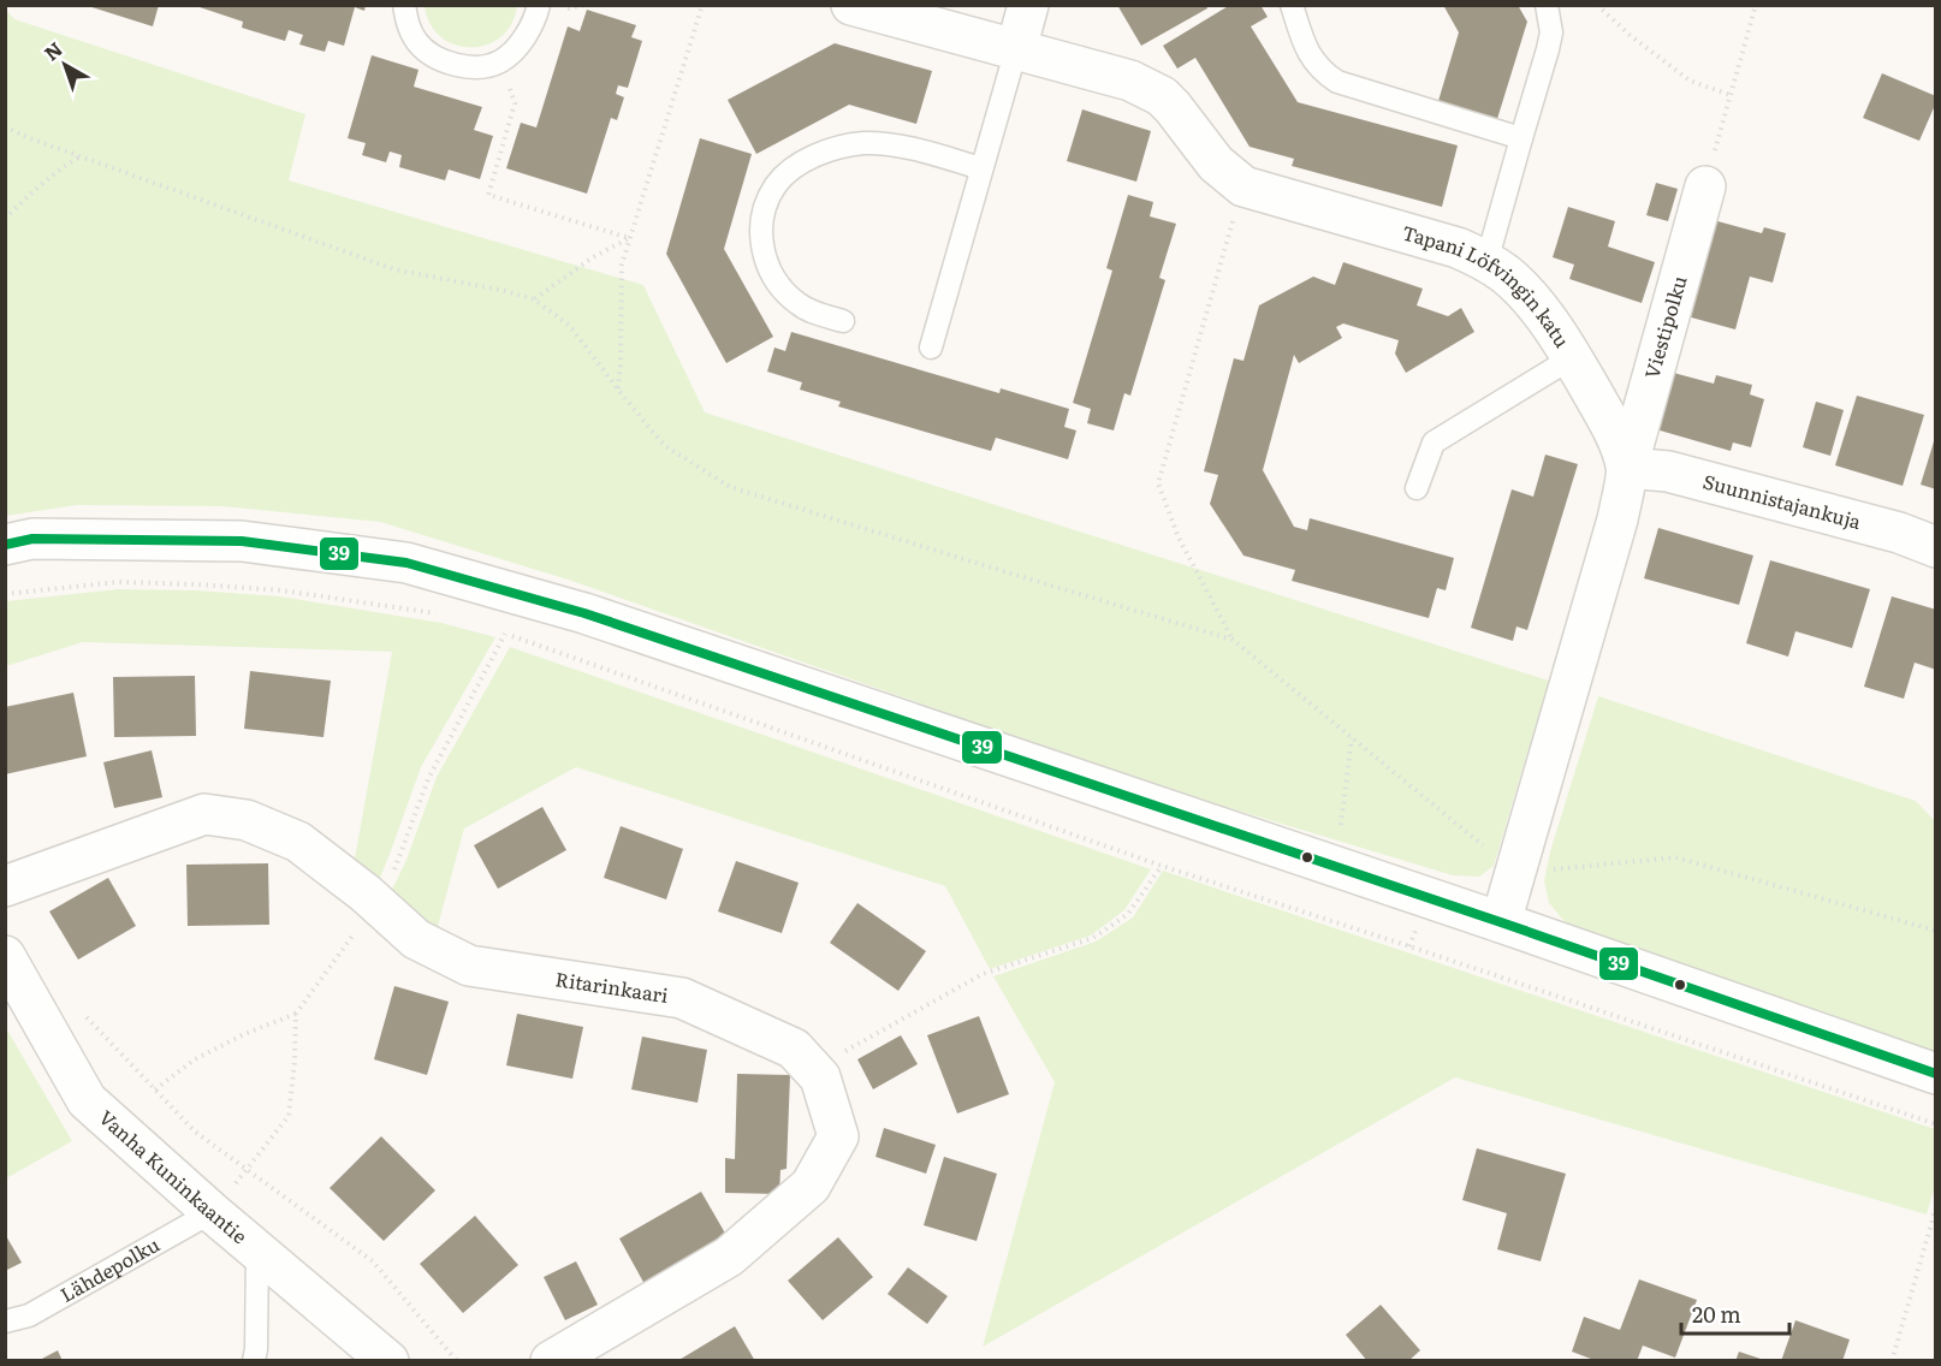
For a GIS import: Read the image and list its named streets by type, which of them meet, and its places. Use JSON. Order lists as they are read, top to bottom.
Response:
{
  "streets": {
    "street": [
      "Tapani Löfvingin katu",
      "Viestipolku",
      "Suunnistajankuja",
      "Ritarinkaari",
      "Vanha Kuninkaantie"
    ],
    "lane": ["Lähdepolku"]
  },
  "crossings": [
    ["Tapani Löfvingin katu", "Viestipolku"],
    ["Tapani Löfvingin katu", "Suunnistajankuja"],
    ["Viestipolku", "Suunnistajankuja"],
    ["Vanha Kuninkaantie", "Lähdepolku"]
  ],
  "lines": ["transit line 39"],
  "scale_bar": "20 m",
  "north": "top left"
}
